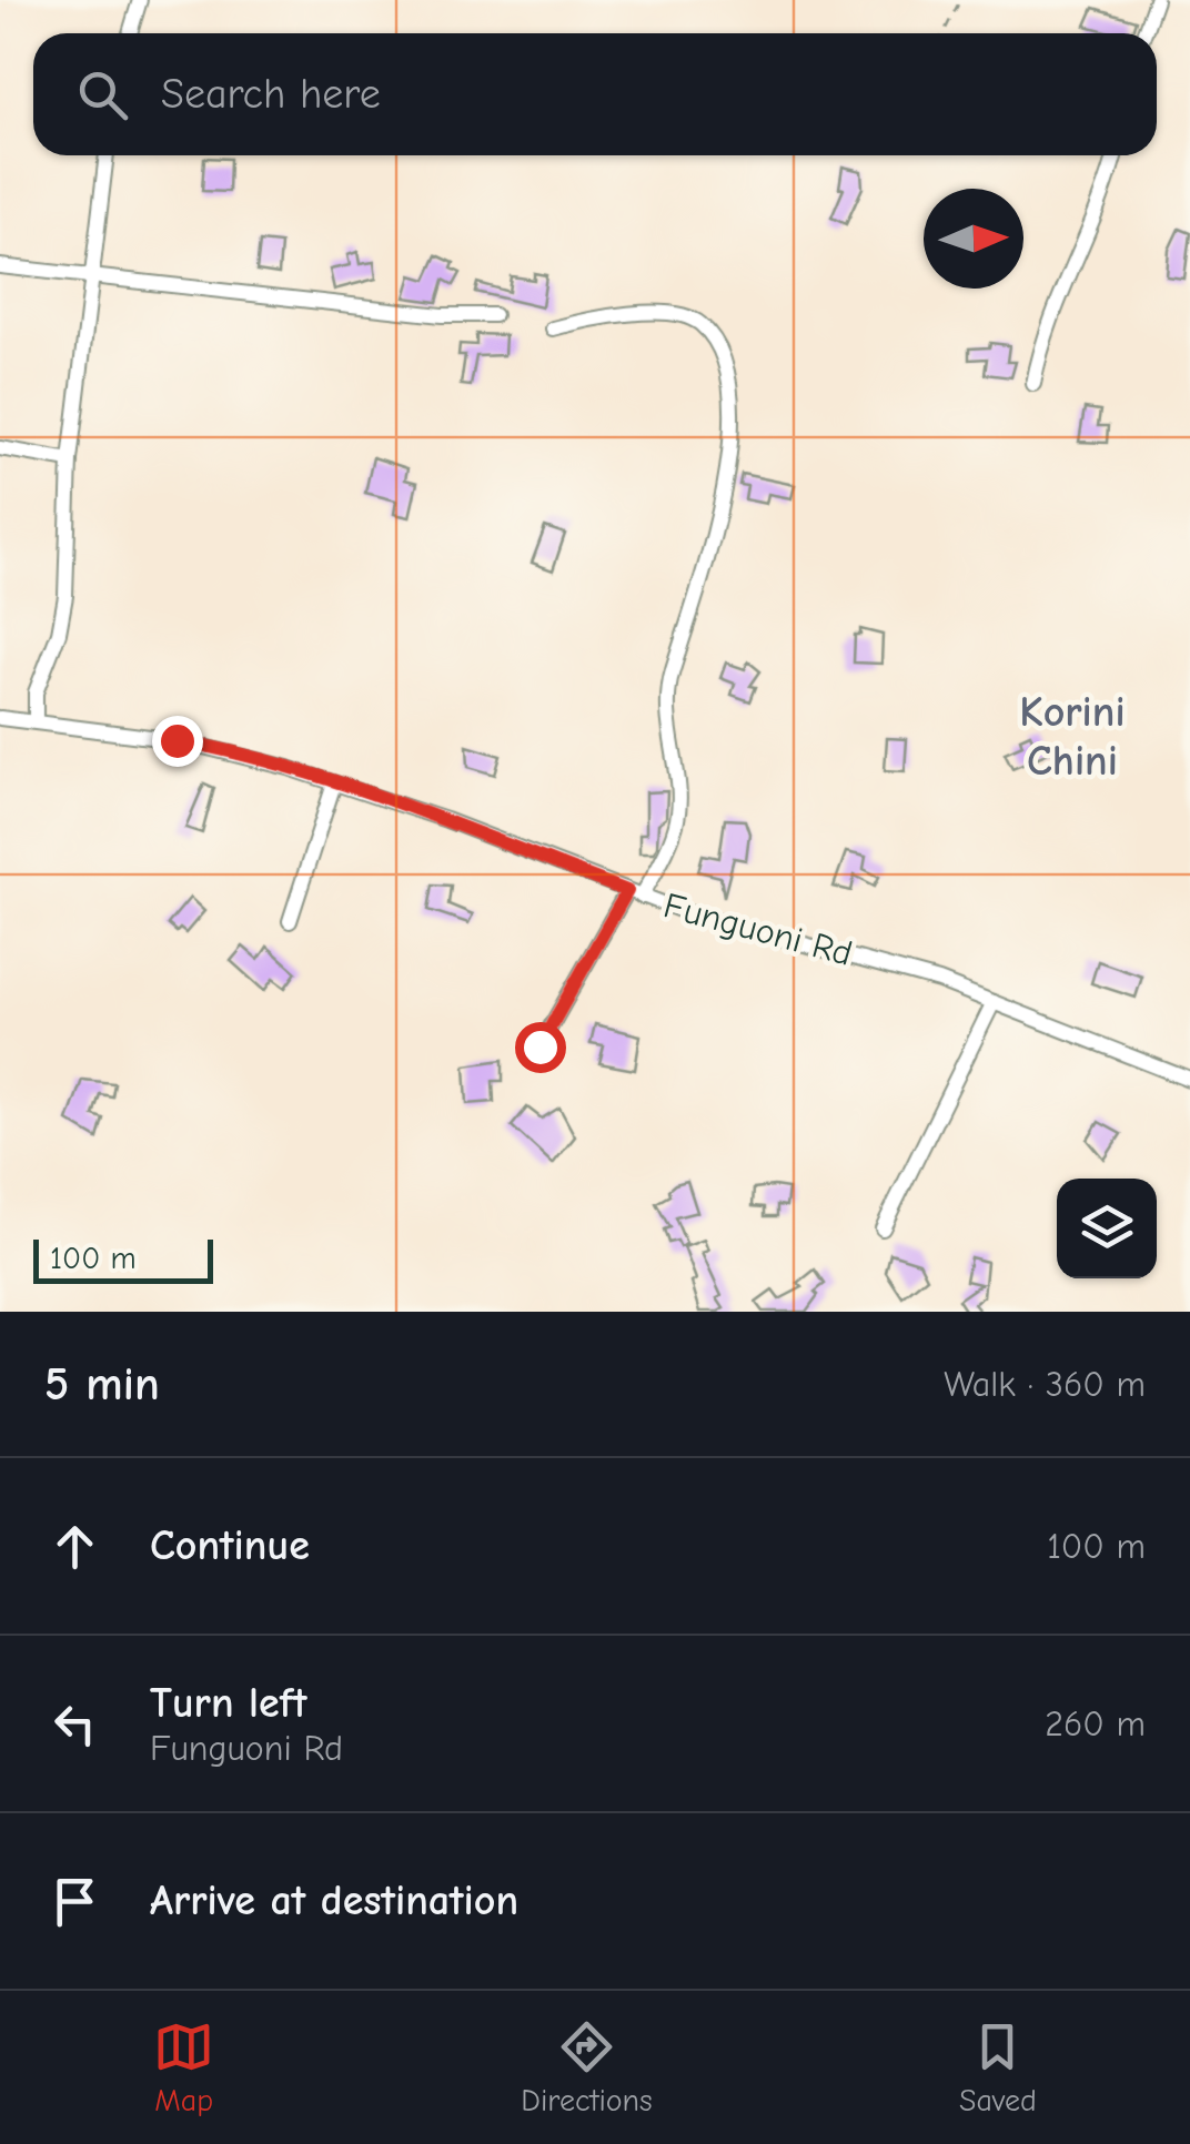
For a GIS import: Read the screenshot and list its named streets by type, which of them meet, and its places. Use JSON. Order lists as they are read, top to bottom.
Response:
{
  "streets": {
    "street": ["Funguoni Rd"]
  },
  "districts": ["Korini Chini"],
  "scale_bar": "100 m",
  "north": "right",
  "page": {
    "search": "Search here",
    "scale": "100 m",
    "heading": ["5 min", "Walk · 360 m"],
    "list": [
      ["Continue", "100 m"],
      ["Turn left", "Funguoni Rd", "260 m"],
      "Arrive at destination"
    ],
    "nav": ["Map", "Directions", "Saved"]
  }
}
